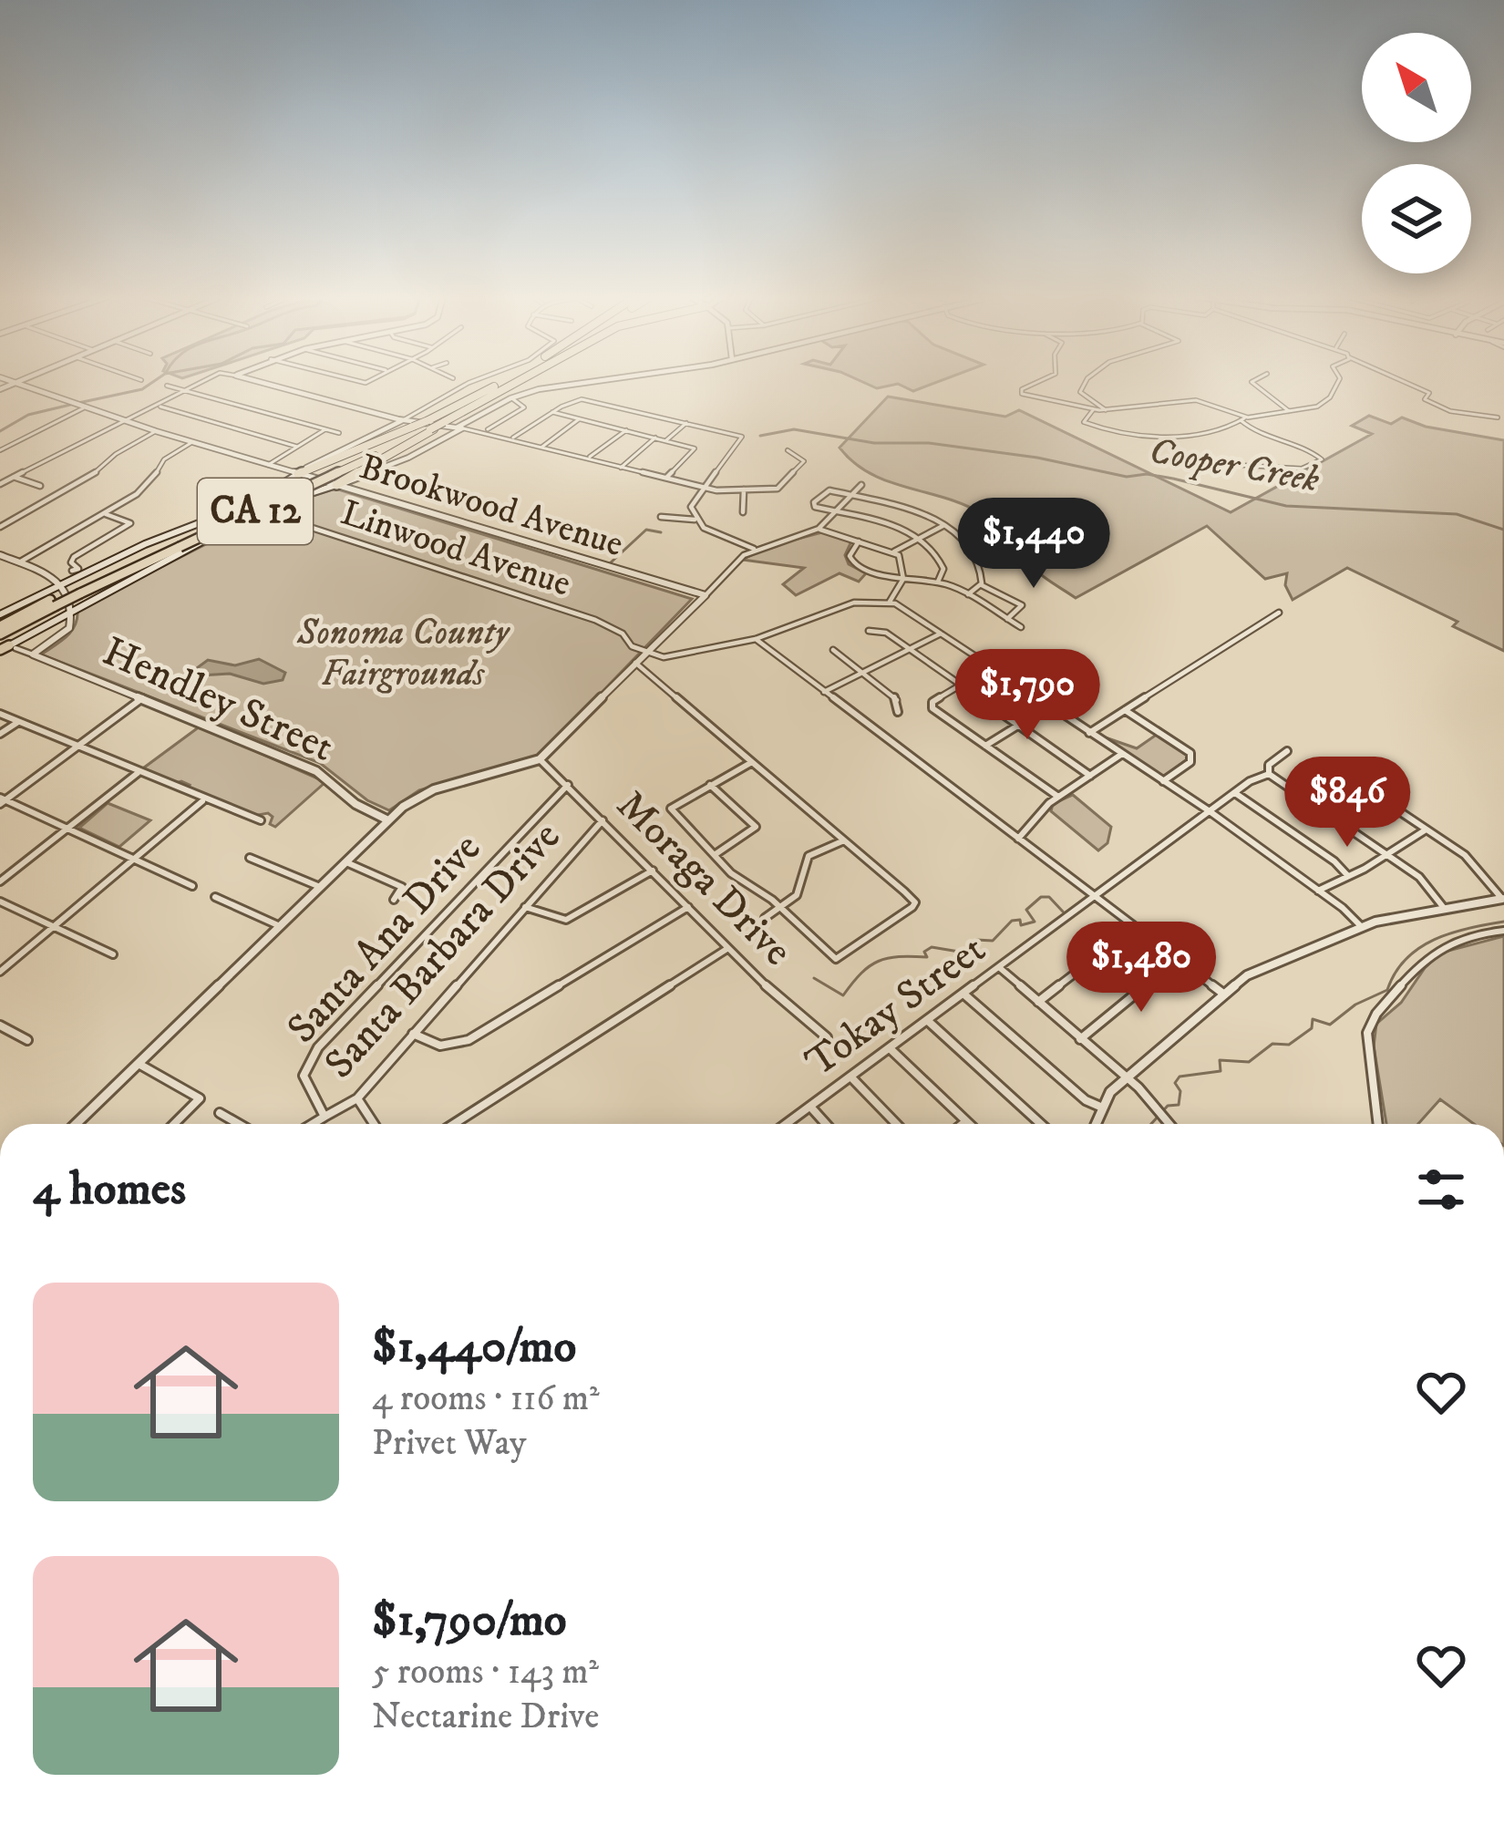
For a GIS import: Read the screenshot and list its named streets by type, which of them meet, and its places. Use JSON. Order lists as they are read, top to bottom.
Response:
{
  "streets": {
    "highway": ["CA 12"],
    "street": [
      "Brookwood Avenue",
      "Linwood Avenue",
      "Hendley Street",
      "Moraga Drive",
      "Santa Ana Drive",
      "Santa Barbara Drive",
      "Tokay Street"
    ]
  },
  "crossings": [
    ["Brookwood Avenue", "CA 12"],
    ["Moraga Drive", "Santa Ana Drive"],
    ["Moraga Drive", "Santa Barbara Drive"],
    ["Santa Ana Drive", "Santa Barbara Drive"]
  ],
  "water": ["Cooper Creek"],
  "parks": ["Sonoma County Fairgrounds"],
  "north": "top left",
  "page": {
    "price": [
      "$1,440",
      "$1,790",
      "$846",
      "$1,480"
    ],
    "heading": "4 homes",
    "list": [
      {
        "name": "$1,440/mo",
        "note": "4 rooms · 116 m² · Privet Way"
      },
      {
        "name": "$1,790/mo",
        "note": "5 rooms · 143 m² · Nectarine Drive"
      }
    ]
  }
}
